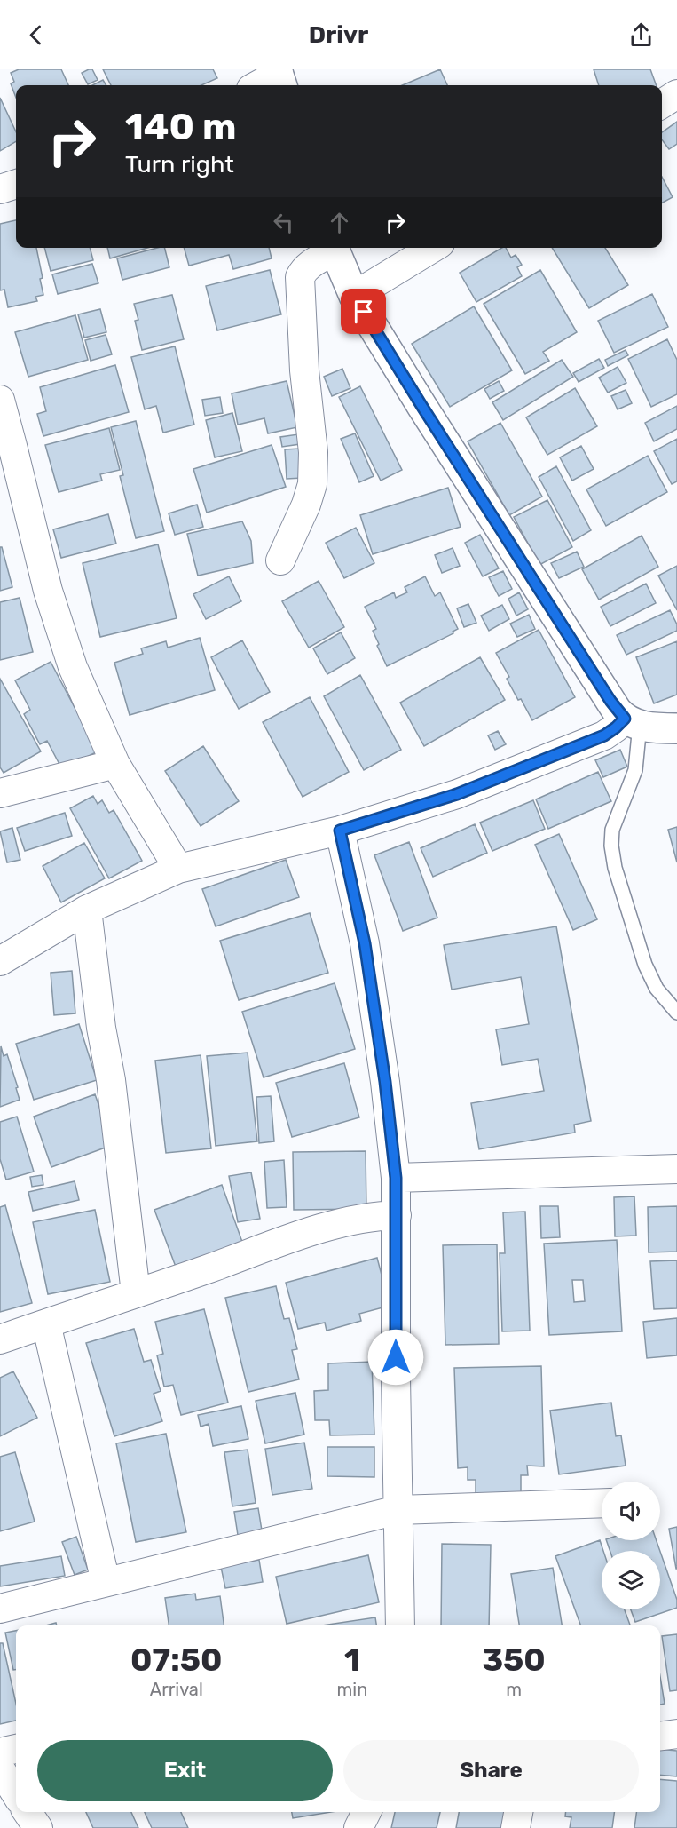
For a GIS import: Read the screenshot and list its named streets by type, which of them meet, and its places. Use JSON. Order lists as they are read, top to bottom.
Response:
{
  "page": {
    "header": "Drivr",
    "turn": ["140 m", "Turn right"],
    "eta": [
      "07:50",
      "Arrival",
      "1",
      "min",
      "350",
      "m"
    ],
    "buttons": ["Exit", "Share"]
  }
}
